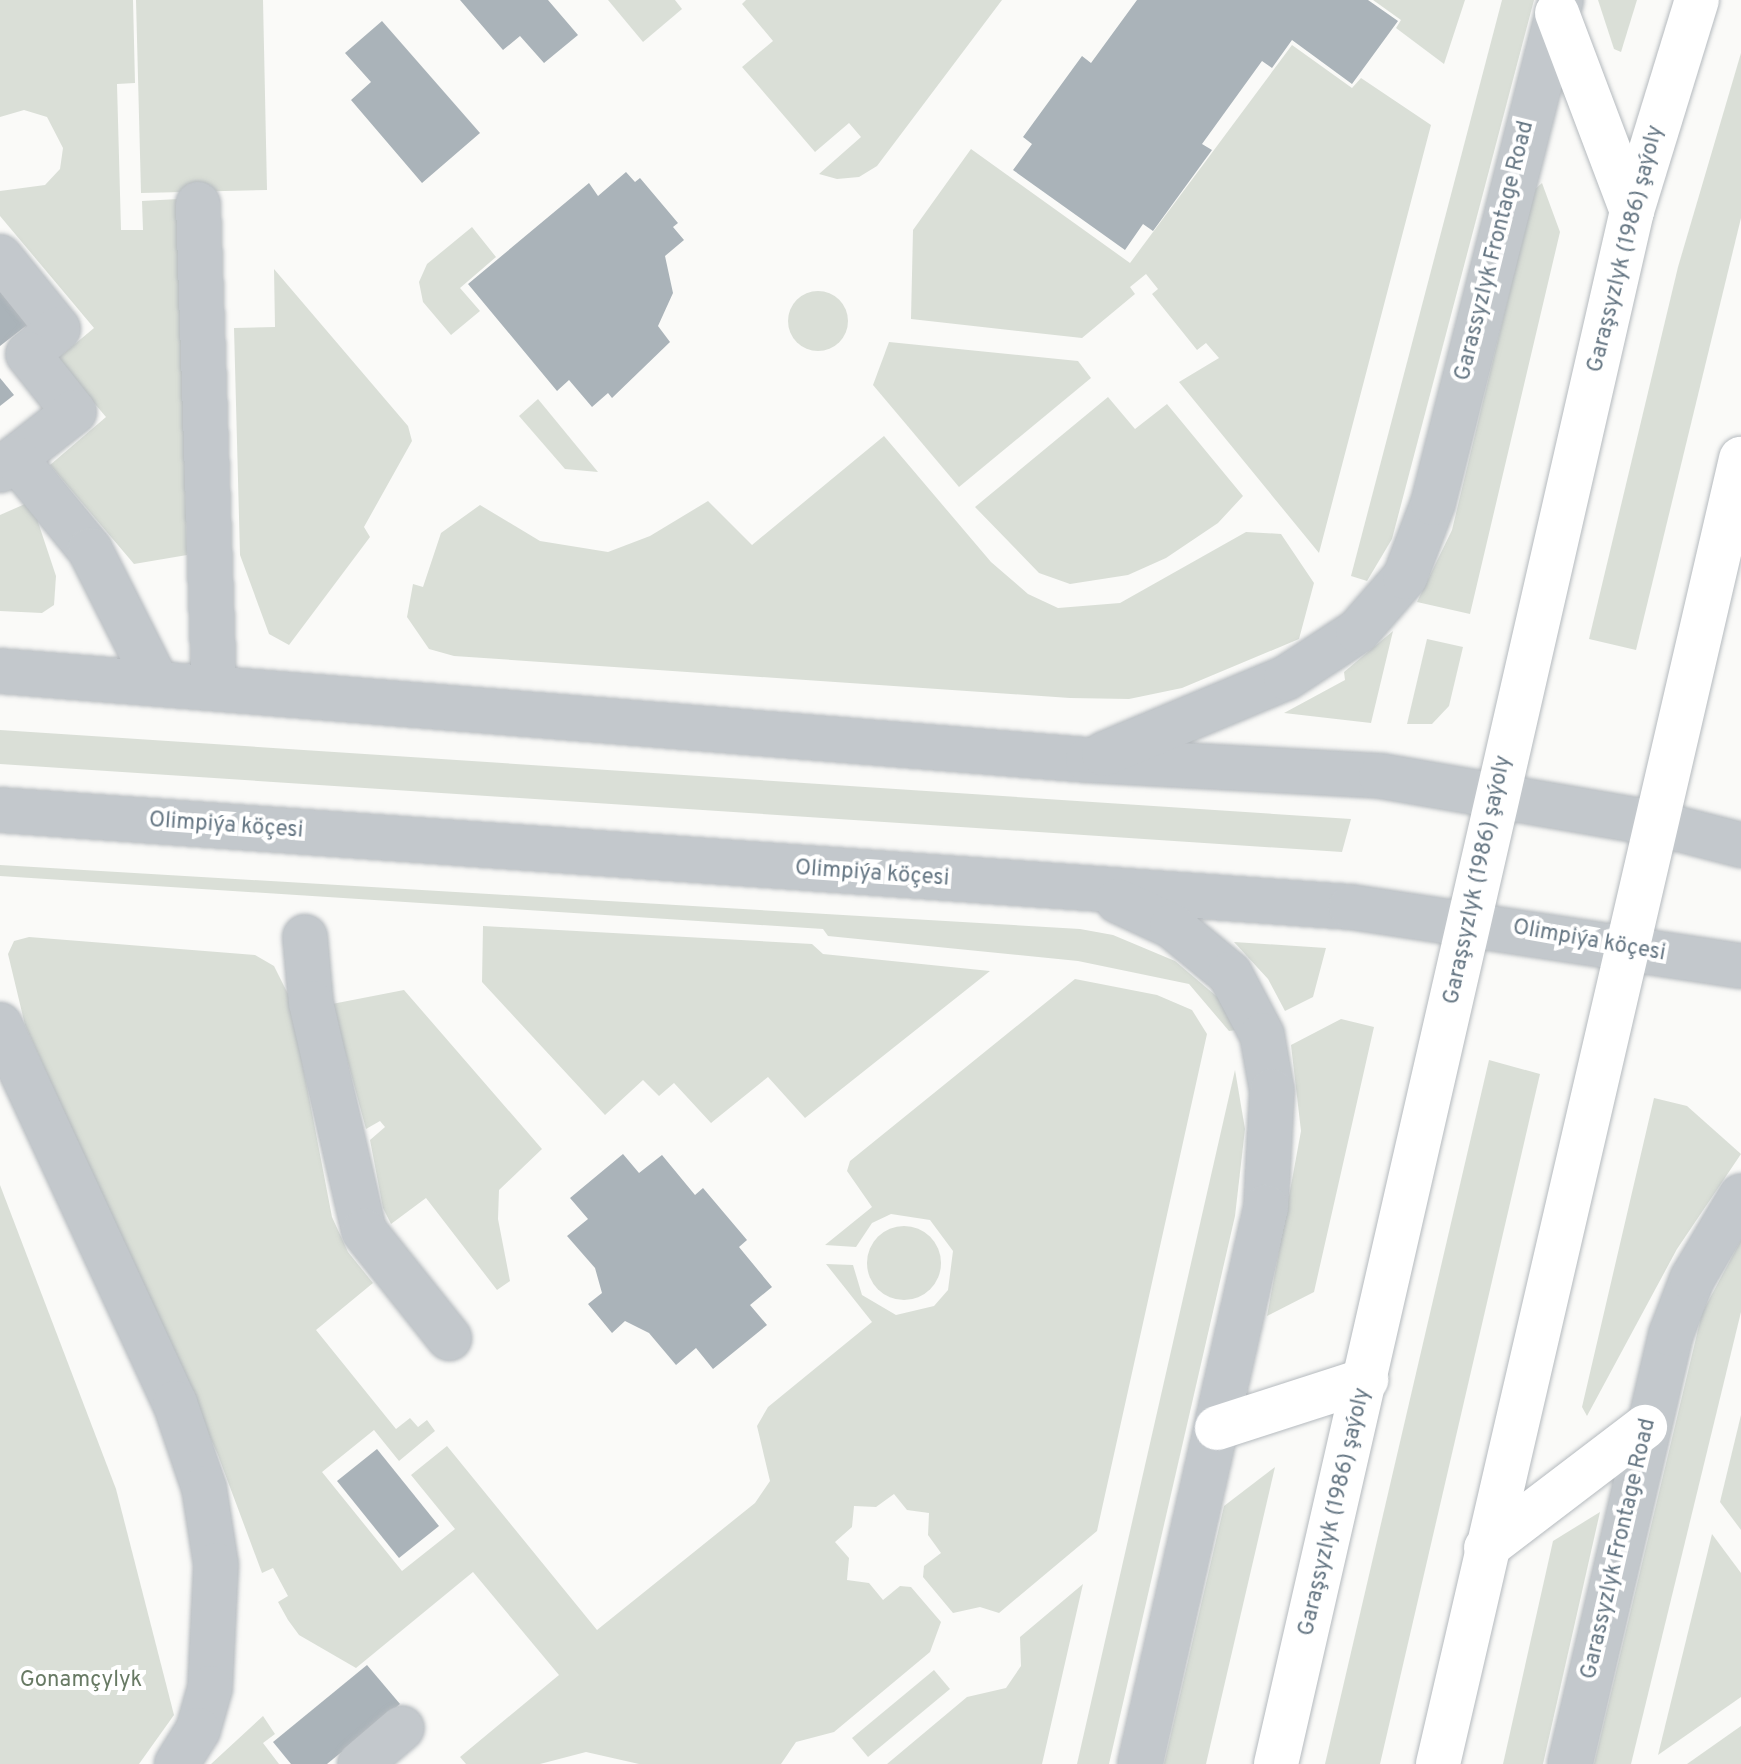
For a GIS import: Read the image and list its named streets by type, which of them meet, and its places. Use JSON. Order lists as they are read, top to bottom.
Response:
{
  "streets": {
    "main road": ["Garaşsyzlyk (1986) şaýoly"],
    "street": ["Garassyzlyk Frontage Road", "Olimpiýa köçesi"]
  },
  "crossings": [
    ["Garaşsyzlyk (1986) şaýoly", "Olimpiýa köçesi"]
  ],
  "parks": ["Gonamçylyk"]
}
